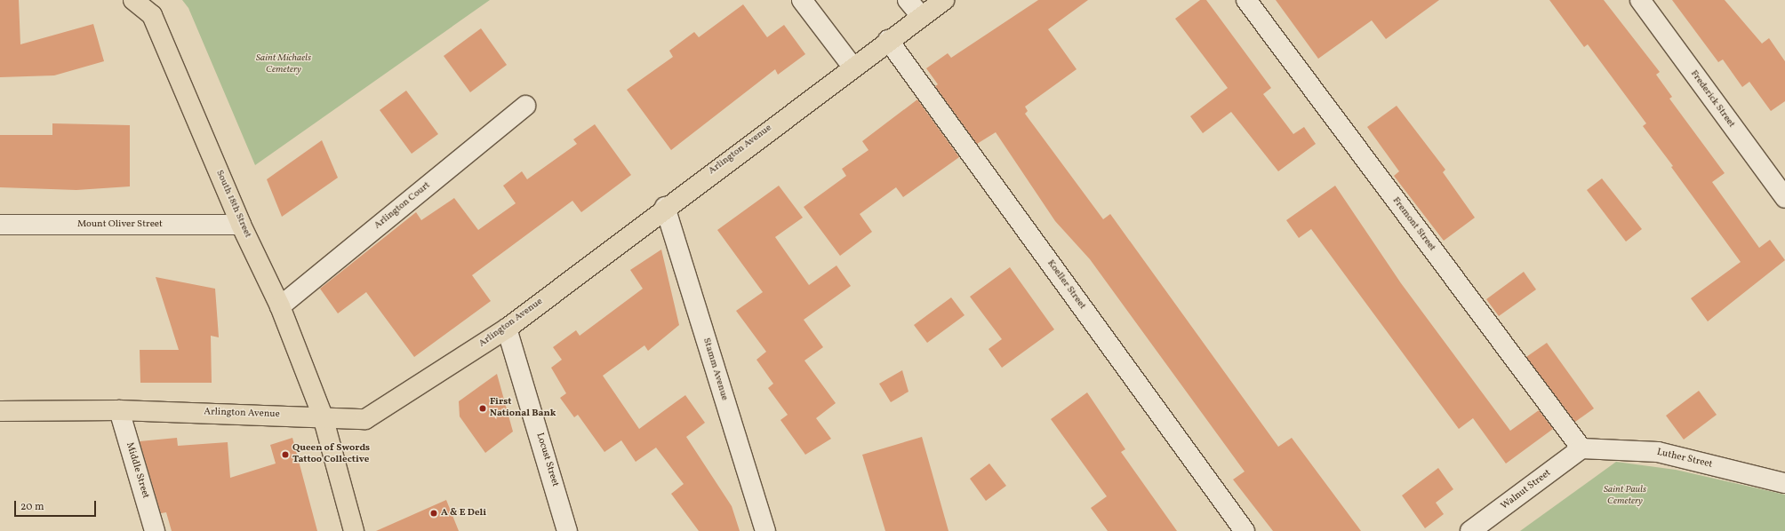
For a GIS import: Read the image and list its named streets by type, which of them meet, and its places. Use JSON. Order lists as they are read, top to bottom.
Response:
{
  "streets": {
    "main road": ["Arlington Avenue", "South 18th Street"],
    "street": [
      "Frederick Street",
      "Arlington Court",
      "Mount Oliver Street",
      "Fremont Street",
      "Koeller Street",
      "Stamm Avenue",
      "Luther Street",
      "Locust Street",
      "Middle Street",
      "Walnut Street"
    ]
  },
  "crossings": [
    ["Arlington Avenue", "South 18th Street"],
    ["Arlington Avenue", "Koeller Street"],
    ["Arlington Avenue", "Stamm Avenue"],
    ["Arlington Avenue", "Locust Street"],
    ["Arlington Avenue", "Middle Street"],
    ["South 18th Street", "Arlington Court"],
    ["South 18th Street", "Mount Oliver Street"],
    ["Fremont Street", "Luther Street"],
    ["Fremont Street", "Walnut Street"],
    ["Luther Street", "Walnut Street"]
  ],
  "parks": ["Saint Michaels Cemetery", "Saint Pauls Cemetery"],
  "places": ["First National Bank", "Queen of Swords Tattoo Collective", "A & E Deli"],
  "scale_bar": "20 m"
}
